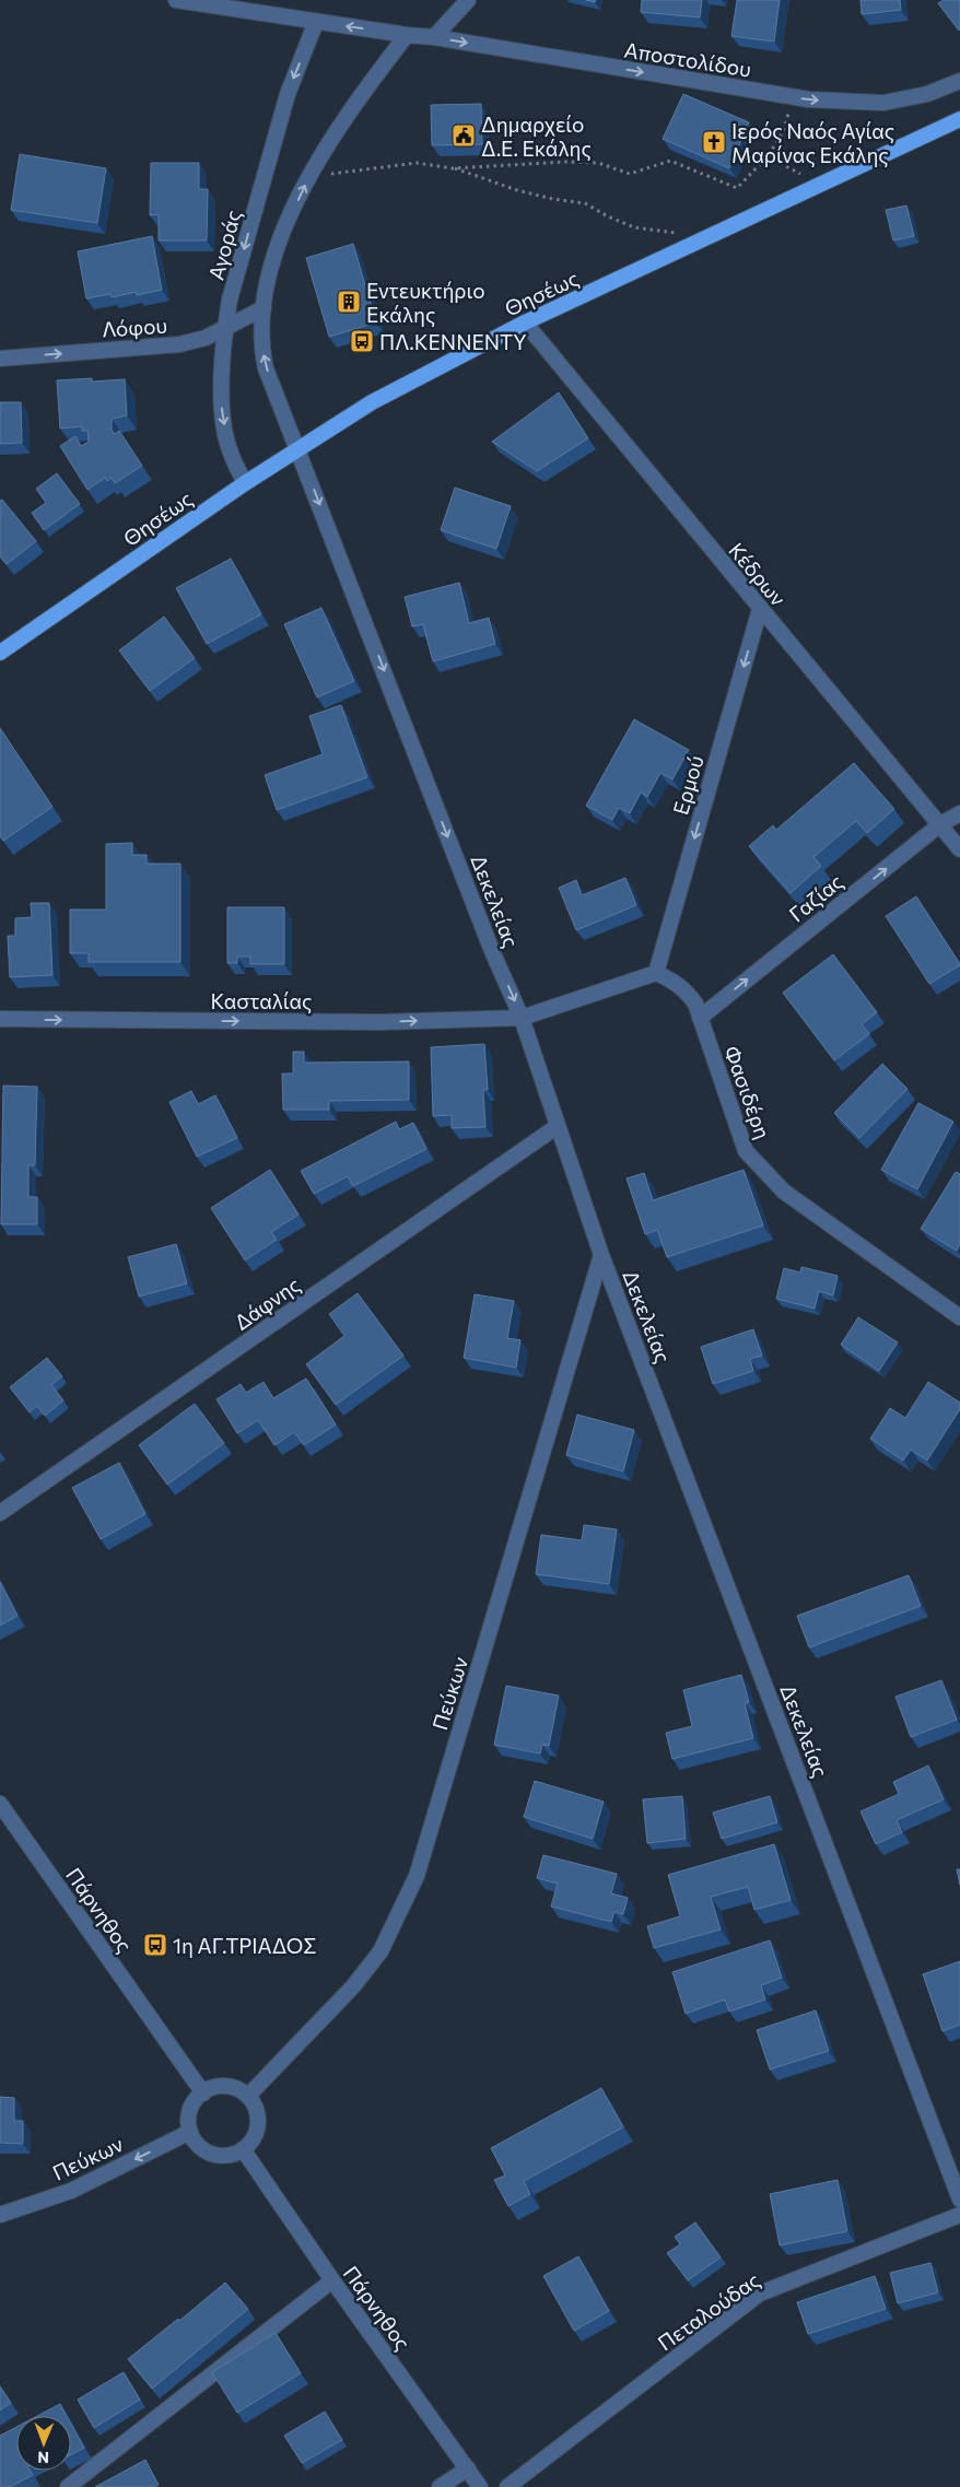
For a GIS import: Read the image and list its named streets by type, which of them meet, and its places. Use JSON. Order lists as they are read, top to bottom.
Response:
{
  "streets": {
    "main road": ["Θησέως"],
    "street": [
      "Αποστολίδου",
      "Αγοράς",
      "Λόφου",
      "Κέδρων",
      "Ερμού",
      "Γαζίας",
      "Δεκελείας",
      "Κασταλίας",
      "Φασιδέρη",
      "Δάφνης",
      "Πεύκων",
      "Πάρνηθος",
      "Πεταλούδας"
    ]
  },
  "crossings": [
    ["Αποστολίδου", "Αγοράς"],
    ["Αγοράς", "Θησέως"],
    ["Αγοράς", "Λόφου"],
    ["Θησέως", "Κέδρων"],
    ["Θησέως", "Δεκελείας"],
    ["Κέδρων", "Ερμού"],
    ["Κέδρων", "Γαζίας"],
    ["Ερμού", "Φασιδέρη"],
    ["Γαζίας", "Φασιδέρη"],
    ["Δεκελείας", "Κασταλίας"],
    ["Δεκελείας", "Δάφνης"],
    ["Δεκελείας", "Πεύκων"],
    ["Πεύκων", "Πάρνηθος"]
  ],
  "one_way": [
    "Λόφου",
    "Ερμού",
    "Γαζίας",
    "Κασταλίας"
  ],
  "places": {
    "public building": ["Δημαρχείο Δ.Ε. Εκάλης"],
    "church": ["Ιερός Ναός Αγίας Μαρίνας Εκάλης"],
    "building": ["Εντευκτήριο Εκάλης"],
    "bus stop": ["ΠΛ.ΚΕΝΝΕΝΤΥ", "1η ΑΓ.ΤΡΙΑΔΟΣ"]
  },
  "north": "bottom"
}
